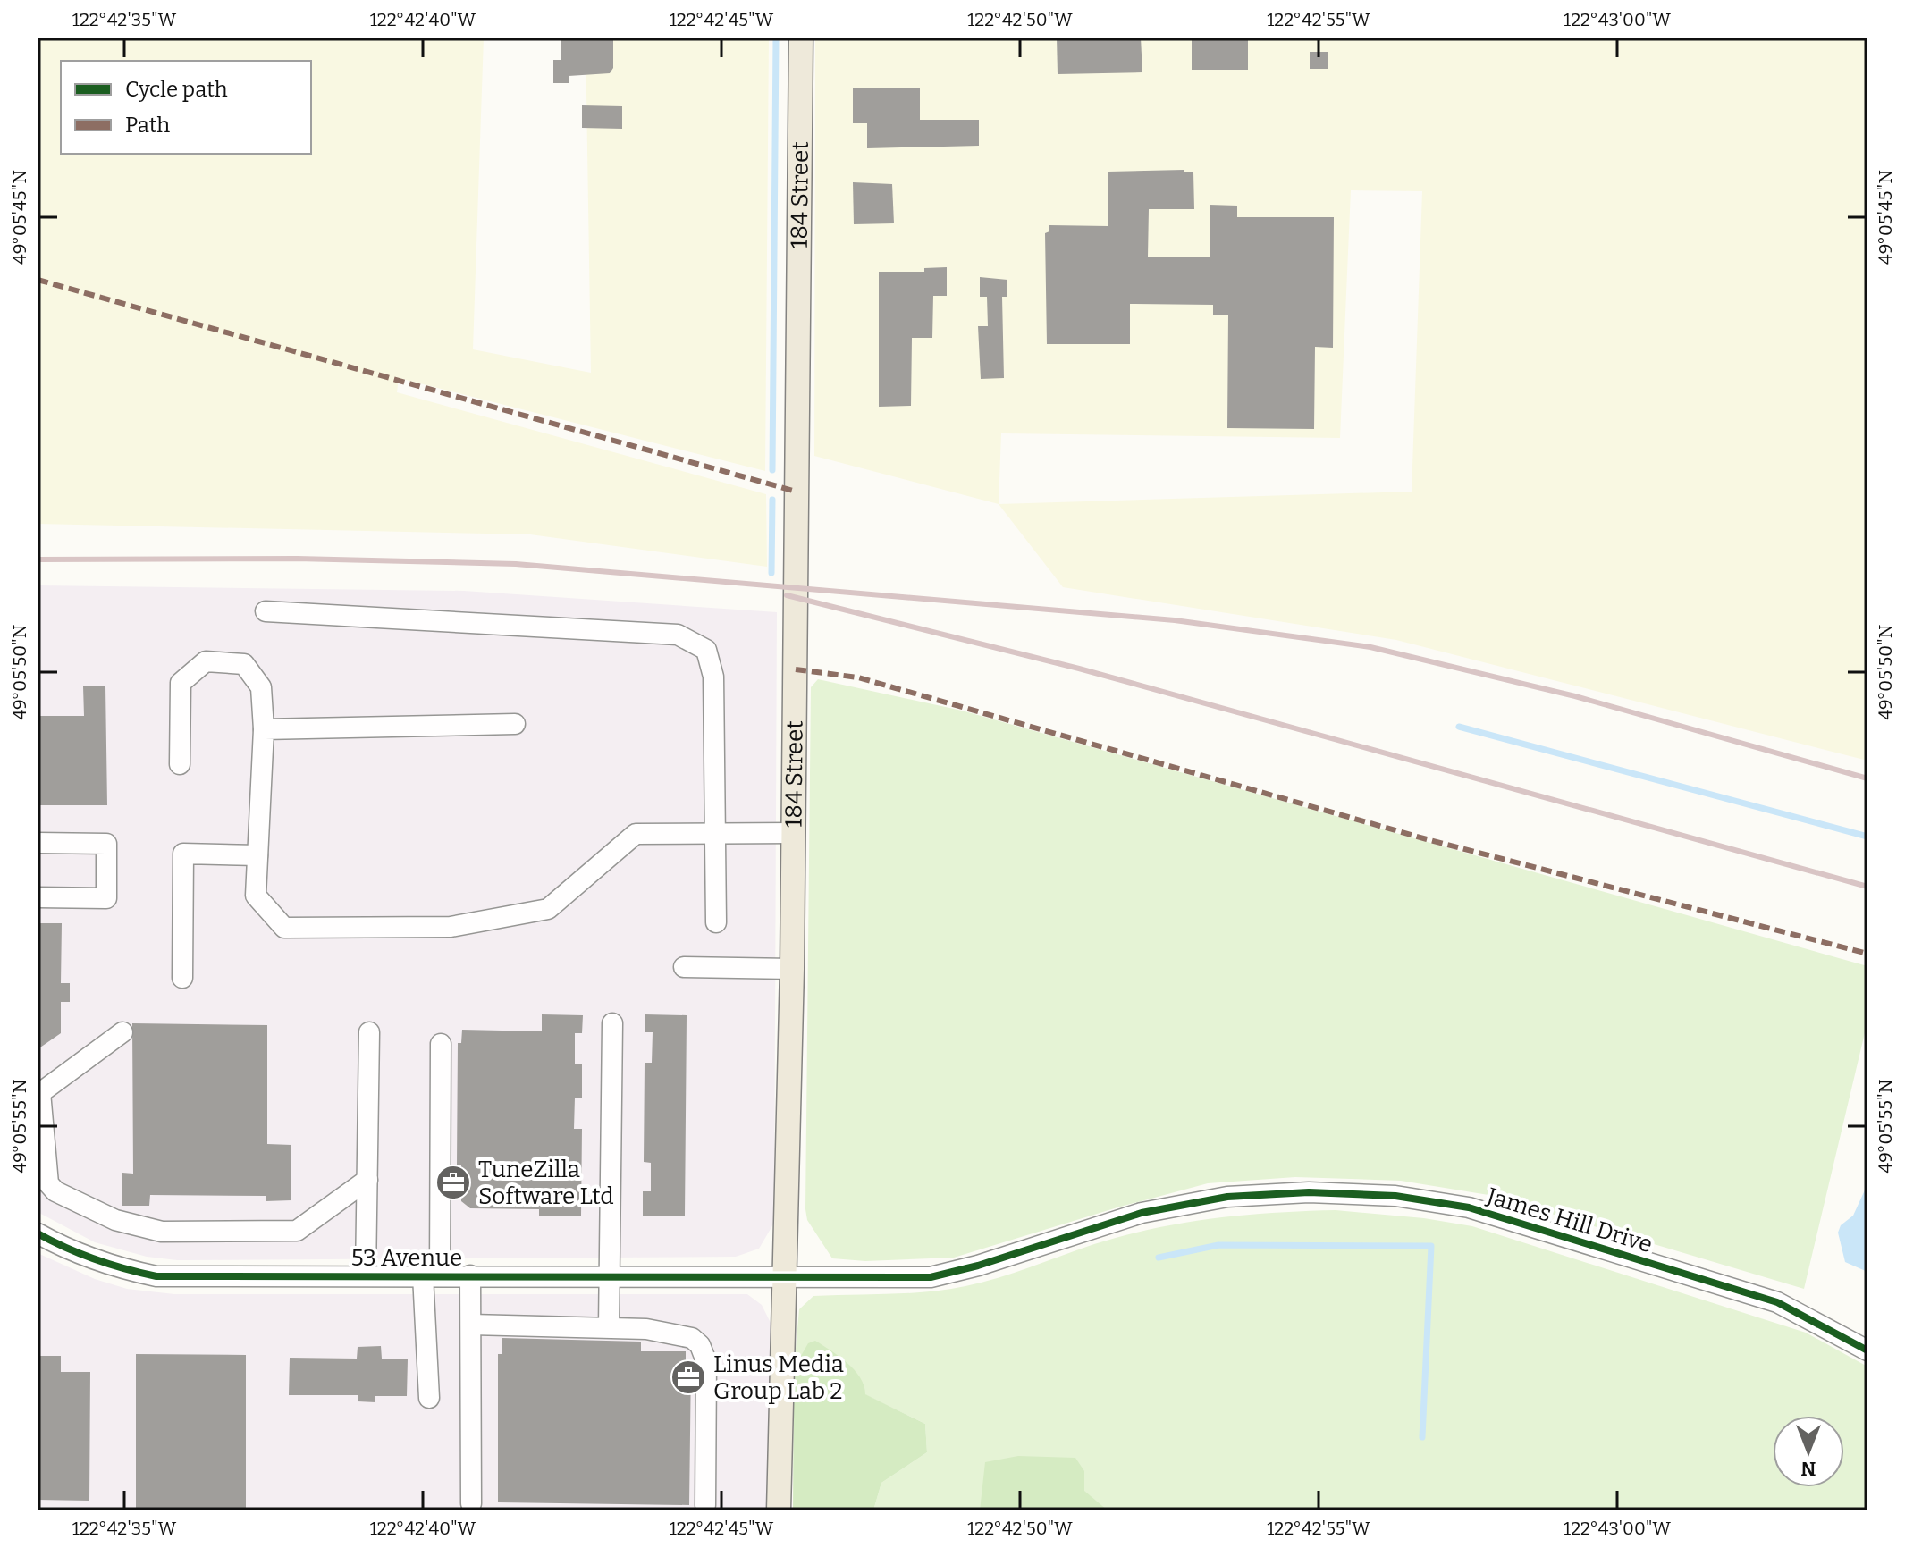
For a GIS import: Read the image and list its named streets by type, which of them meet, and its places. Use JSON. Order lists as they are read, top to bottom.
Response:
{
  "streets": {
    "main road": ["184 Street"],
    "street": ["James Hill Drive", "53 Avenue"]
  },
  "crossings": [
    ["184 Street", "James Hill Drive"],
    ["184 Street", "53 Avenue"],
    ["James Hill Drive", "53 Avenue"]
  ],
  "places": {
    "office": ["TuneZilla Software Ltd", "Linus Media Group Lab 2"]
  },
  "legend": ["Cycle path", "Path"],
  "north": "bottom",
  "coordinates": [
    "122°42'35\"W",
    "122°42'40\"W",
    "122°42'45\"W",
    "122°42'50\"W",
    "122°42'55\"W",
    "122°43'00\"W",
    "49°05'45\"N",
    "49°05'50\"N",
    "49°05'55\"N"
  ]
}
